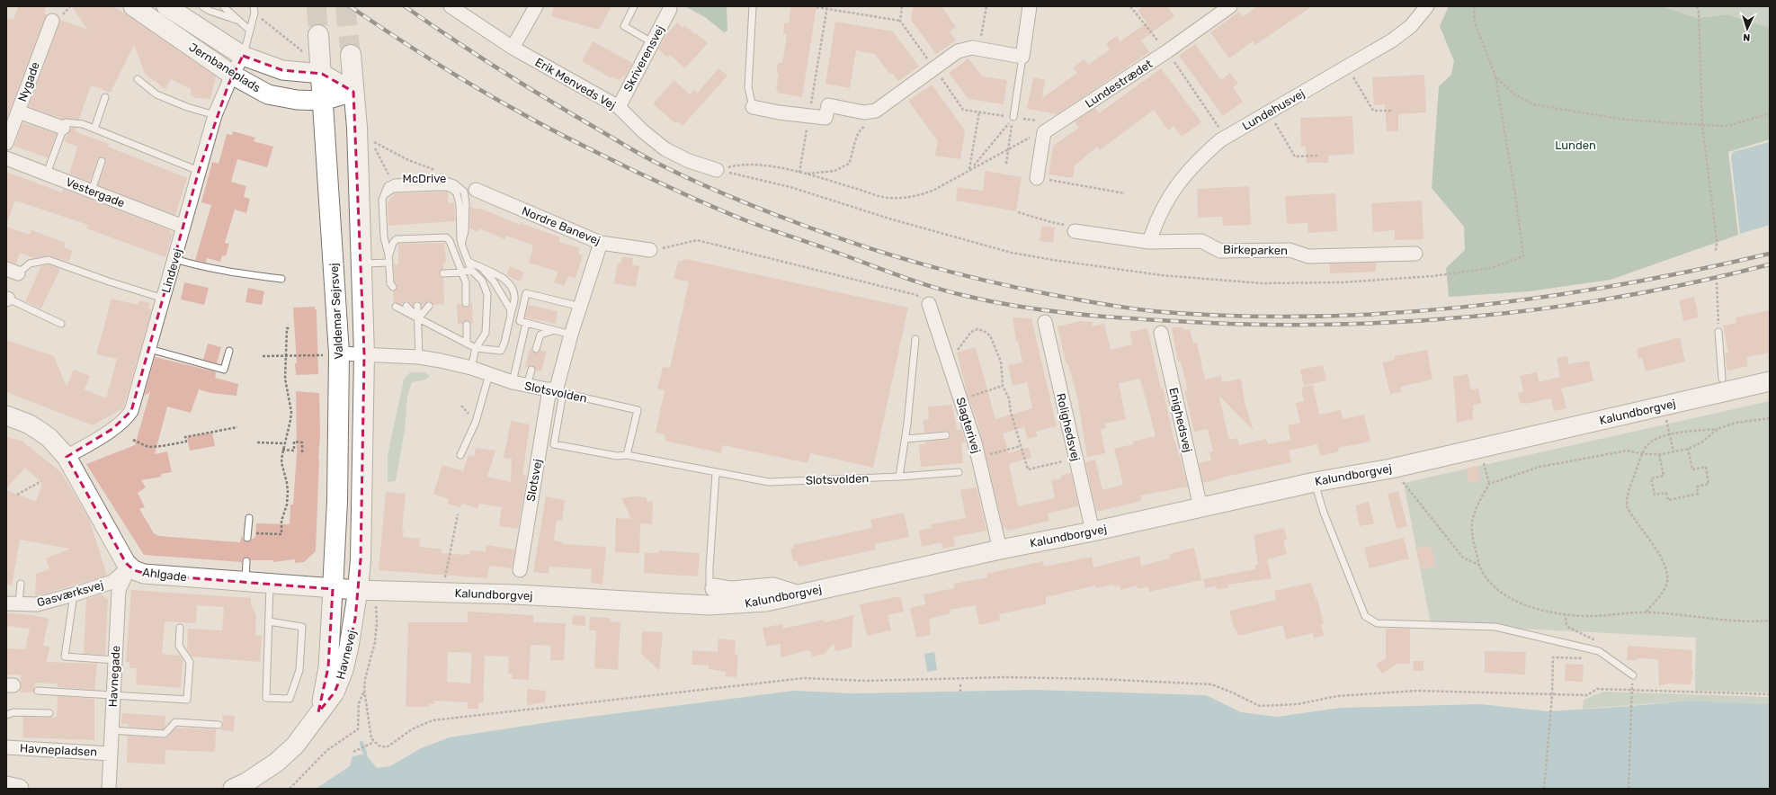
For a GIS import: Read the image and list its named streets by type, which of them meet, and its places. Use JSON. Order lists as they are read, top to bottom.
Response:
{
  "streets": {
    "main road": ["Valdemar Sejrsvej"],
    "street": [
      "Skriverensvej",
      "Jernbaneplads",
      "Nygade",
      "Erik Menveds Vej",
      "Lundestrædet",
      "Lundehusvej",
      "Vestergade",
      "Nordre Banevej",
      "Birkeparken",
      "Lindevej",
      "Slotsvolden",
      "Kalundborgvej",
      "Enighedsvej",
      "Slagterivej",
      "Rolighedsvej",
      "Slotsvej",
      "Ahlgade",
      "Gasværksvej",
      "Havnevej",
      "Havnegade",
      "Havnepladsen"
    ],
    "lane": ["McDrive"]
  },
  "crossings": [
    ["Skriverensvej", "Erik Menveds Vej"],
    ["Jernbaneplads", "Lindevej"],
    ["Jernbaneplads", "Valdemar Sejrsvej"],
    ["Lundehusvej", "Birkeparken"],
    ["Vestergade", "Lindevej"],
    ["Nordre Banevej", "Slotsvej"],
    ["Lindevej", "Ahlgade"],
    ["Valdemar Sejrsvej", "Slotsvolden"],
    ["Valdemar Sejrsvej", "Ahlgade"],
    ["Valdemar Sejrsvej", "Havnevej"],
    ["Slotsvolden", "Slotsvej"],
    ["Kalundborgvej", "Enighedsvej"],
    ["Kalundborgvej", "Slagterivej"],
    ["Kalundborgvej", "Rolighedsvej"],
    ["Kalundborgvej", "Ahlgade"],
    ["Kalundborgvej", "Havnevej"],
    ["Ahlgade", "Gasværksvej"],
    ["Ahlgade", "Havnevej"],
    ["Ahlgade", "Havnegade"],
    ["Gasværksvej", "Havnegade"],
    ["Havnegade", "Havnepladsen"]
  ],
  "parks": ["Lunden"],
  "north": "bottom"
}
